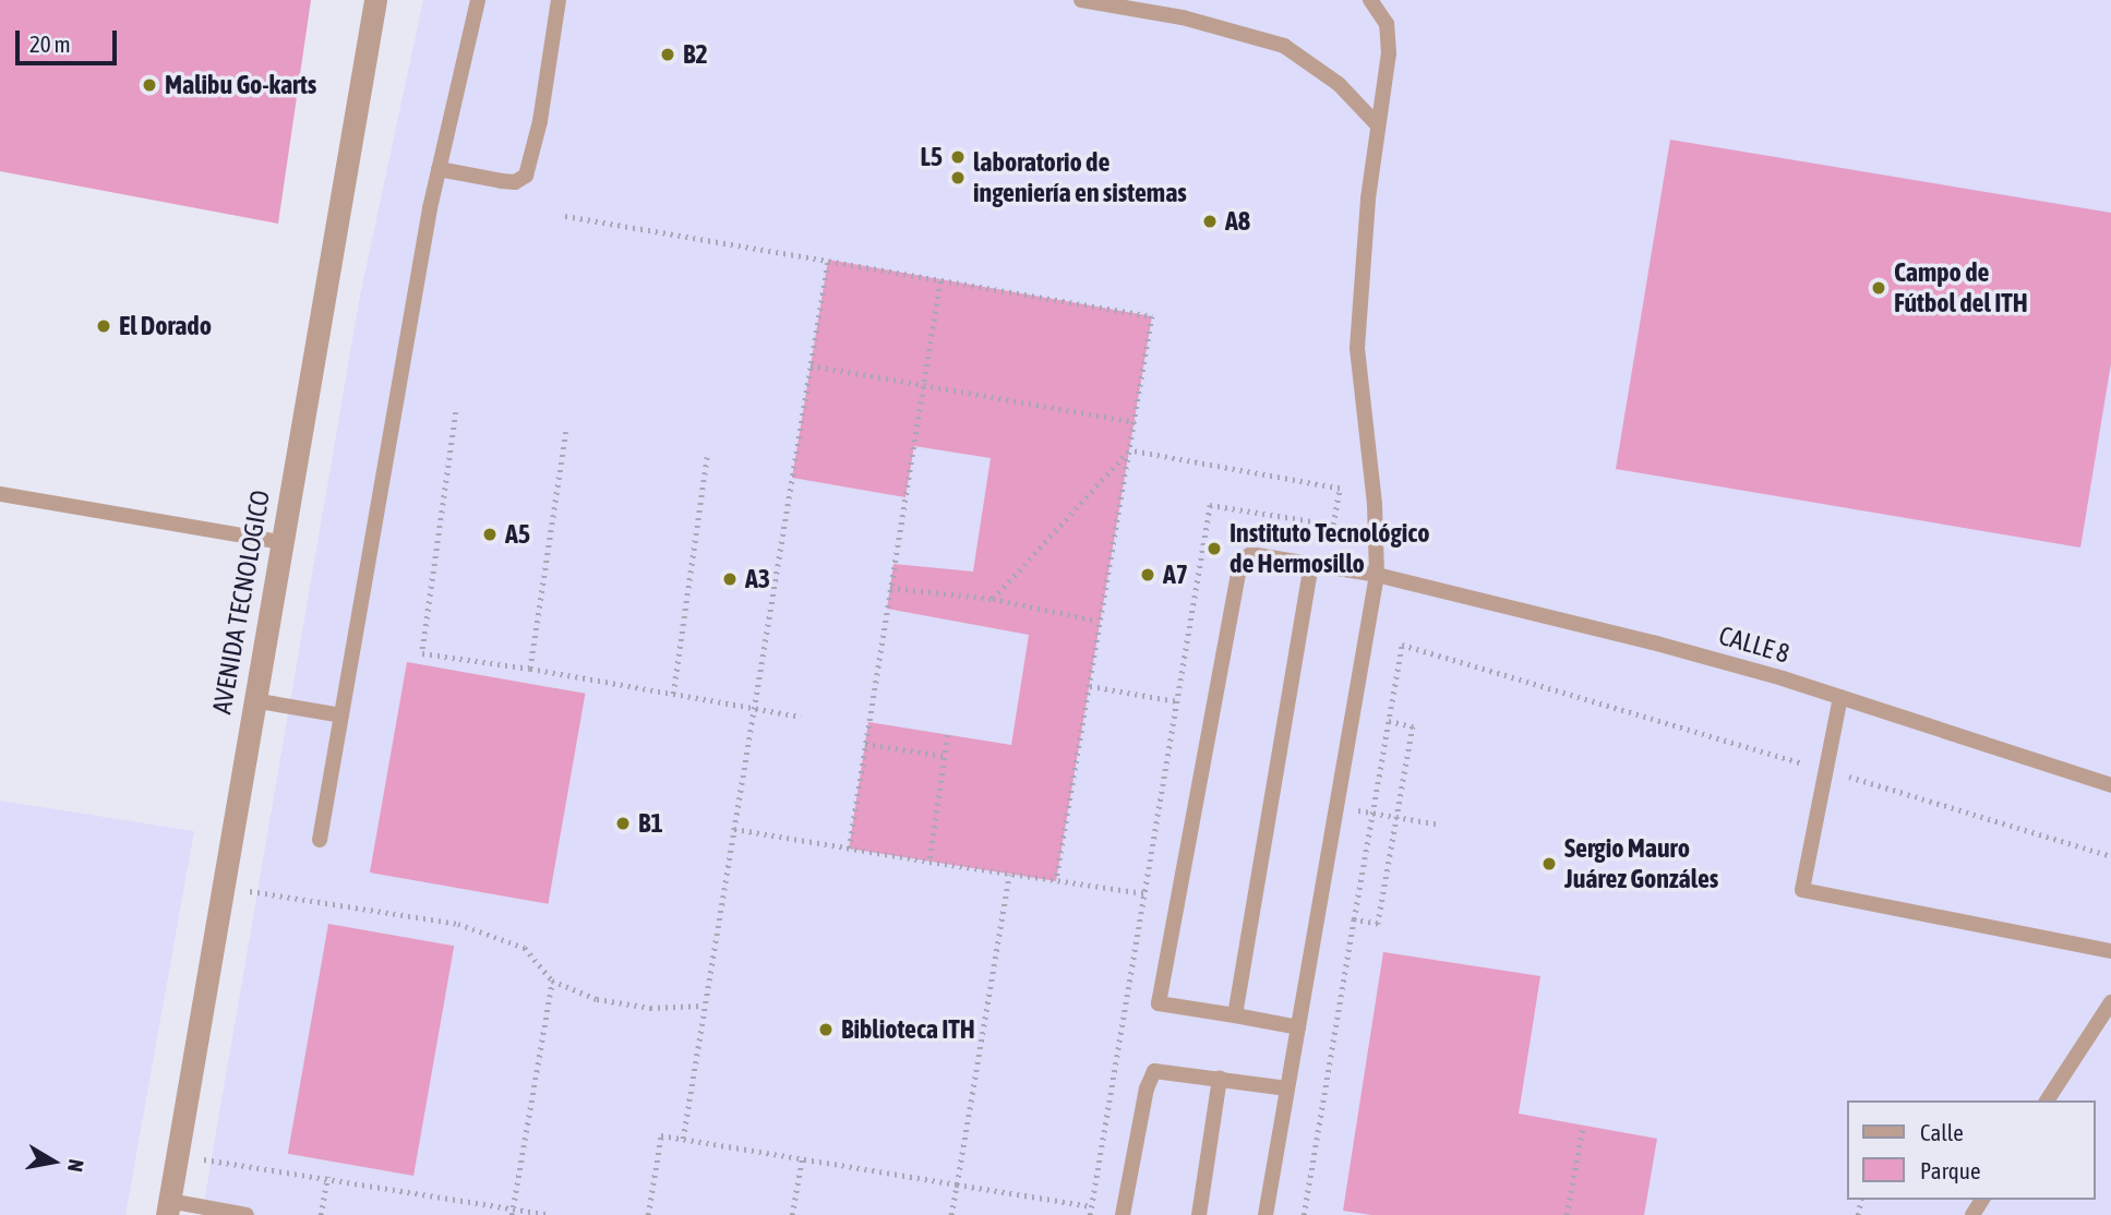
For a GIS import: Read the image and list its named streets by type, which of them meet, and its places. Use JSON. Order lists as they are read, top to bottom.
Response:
{
  "streets": {
    "street": ["AVENIDA TECNOLOGICO"],
    "lane": ["CALLE 8"]
  },
  "places": [
    "B2",
    "Malibu Go-karts",
    "L5",
    "laboratorio de ingeniería en sistemas",
    "A8",
    "Campo de Fútbol del ITH",
    "El Dorado",
    "A5",
    "Instituto Tecnológico de Hermosillo",
    "A7",
    "A3",
    "B1",
    "Sergio Mauro Juárez Gonzáles",
    "Biblioteca ITH"
  ],
  "legend": ["Calle", "Parque"],
  "scale_bar": "20 m",
  "north": "right"
}
